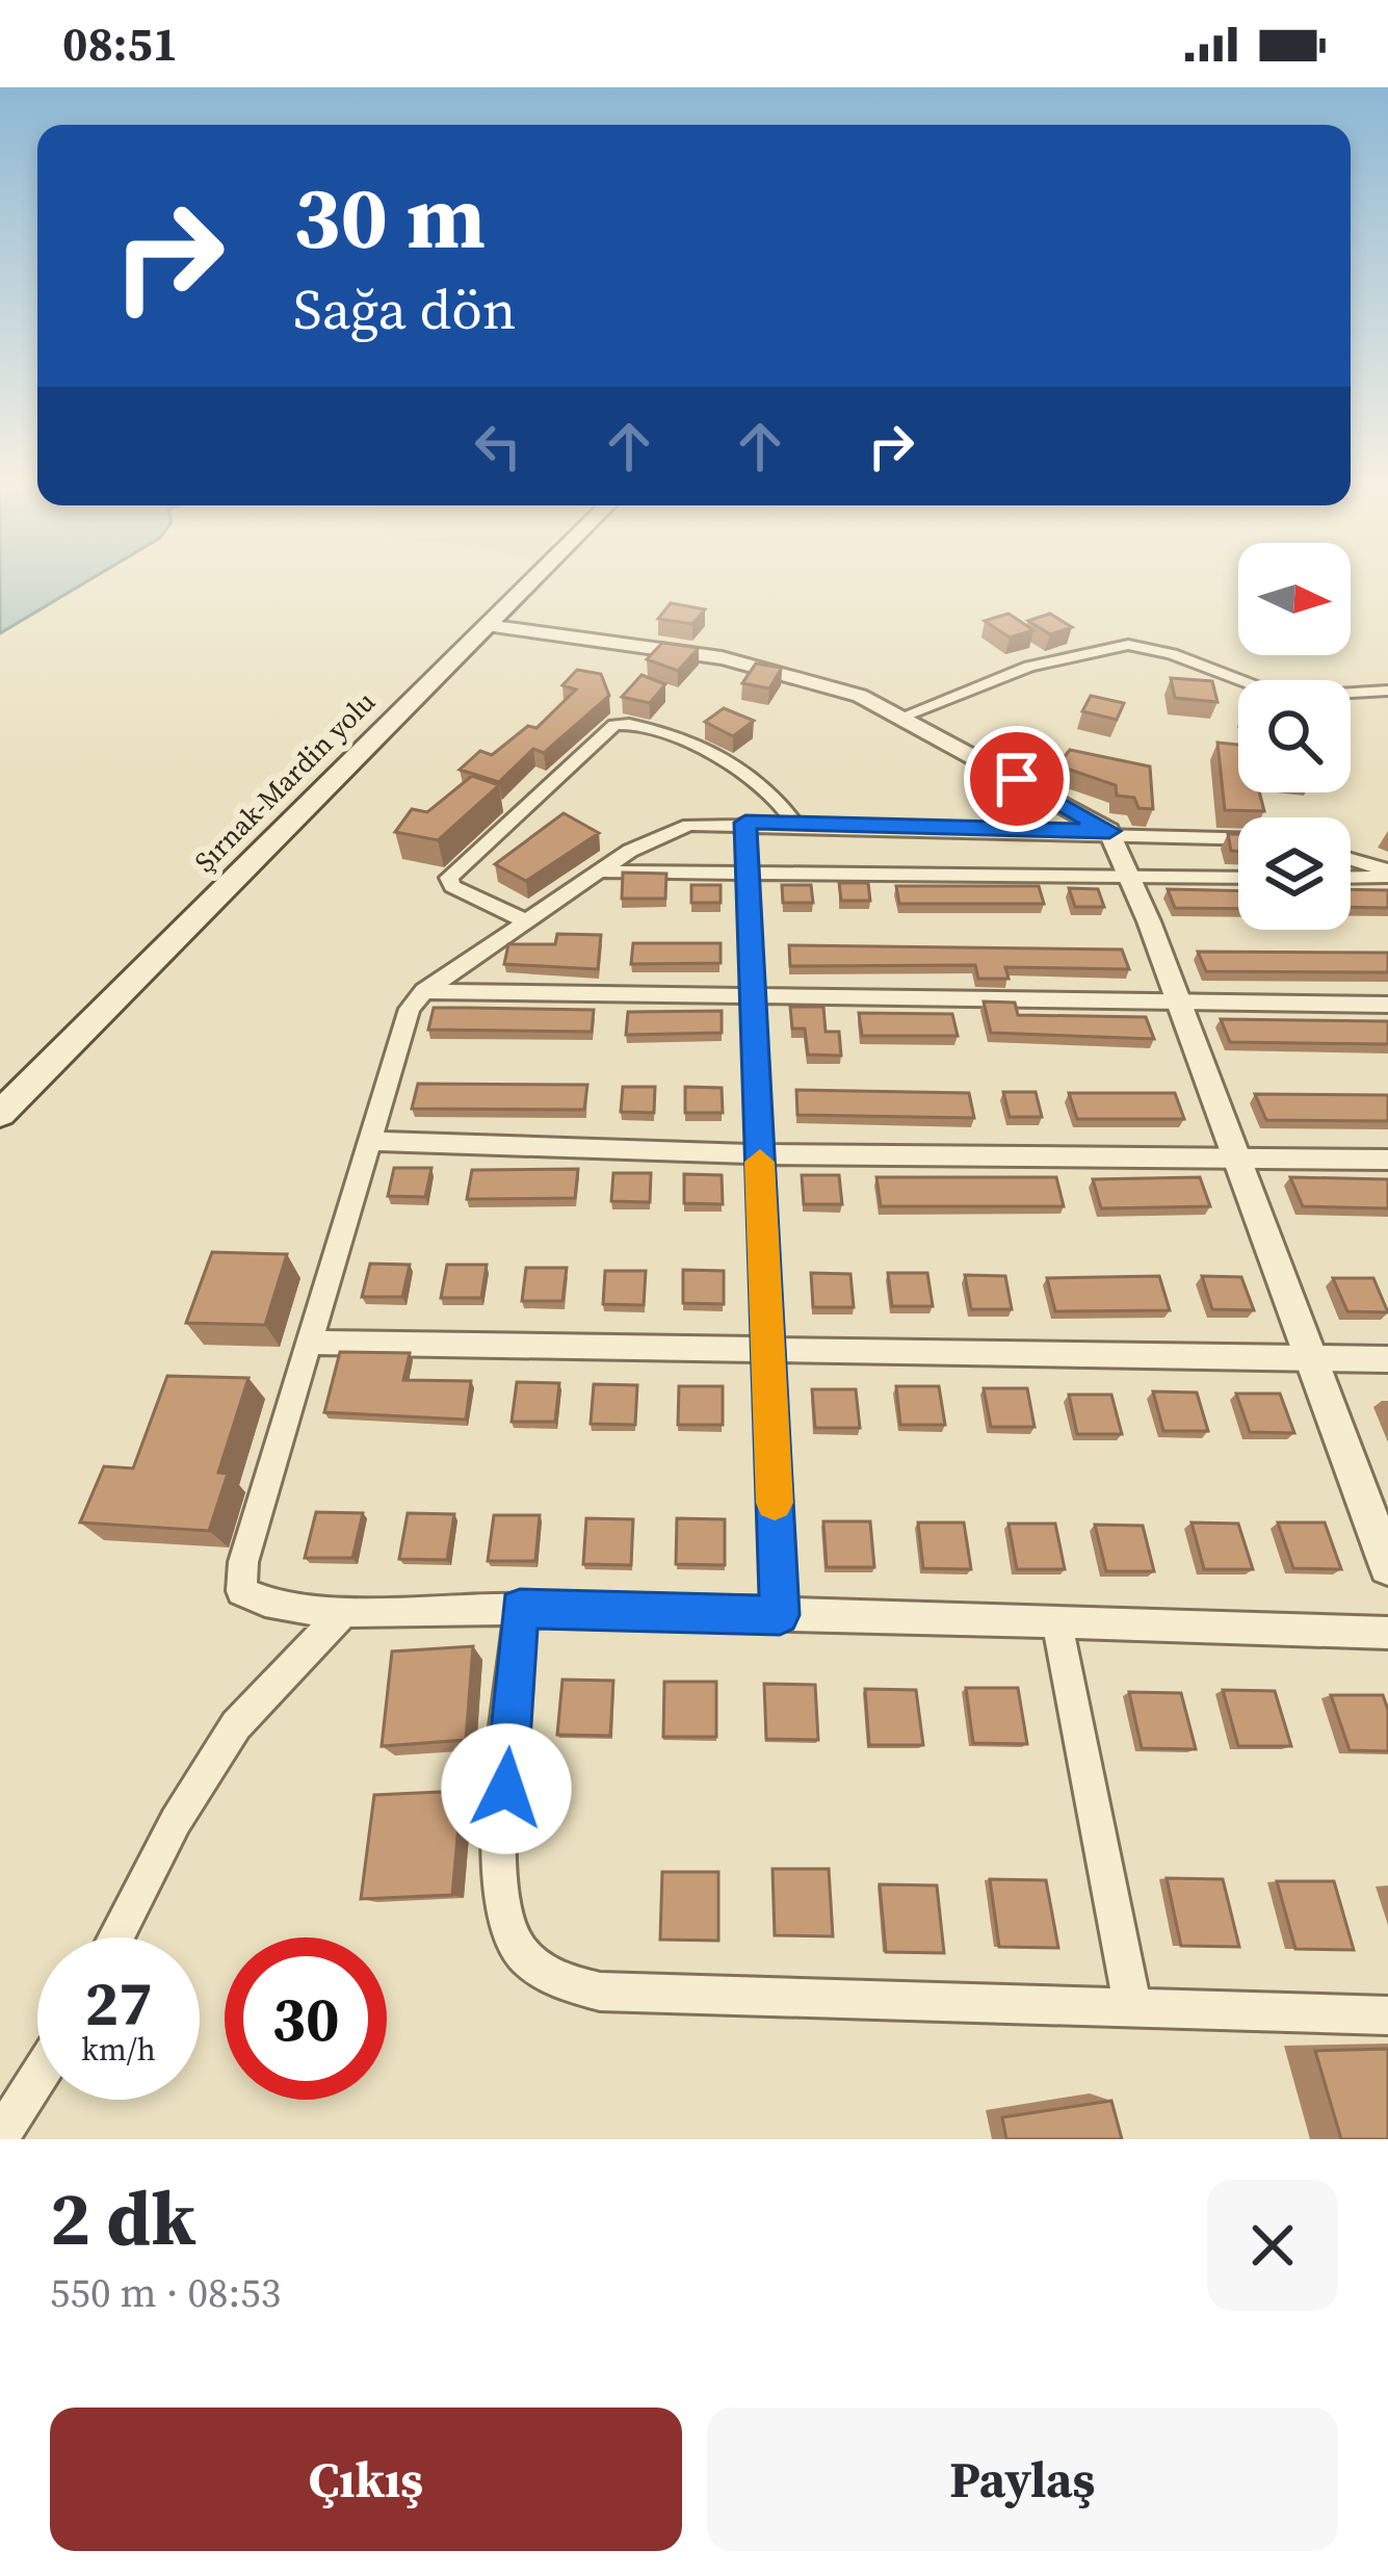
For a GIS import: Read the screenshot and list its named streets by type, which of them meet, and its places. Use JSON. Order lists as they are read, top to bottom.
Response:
{
  "streets": {
    "main road": ["Şırnak-Mardin yolu"]
  },
  "north": "right",
  "page": {
    "status": "08:51",
    "turn": ["30 m", "Sağa dön"],
    "speed": "27 km/h",
    "limit": "30",
    "heading": ["2 dk", "550 m · 08:53"],
    "buttons": ["Çıkış", "Paylaş"]
  }
}
